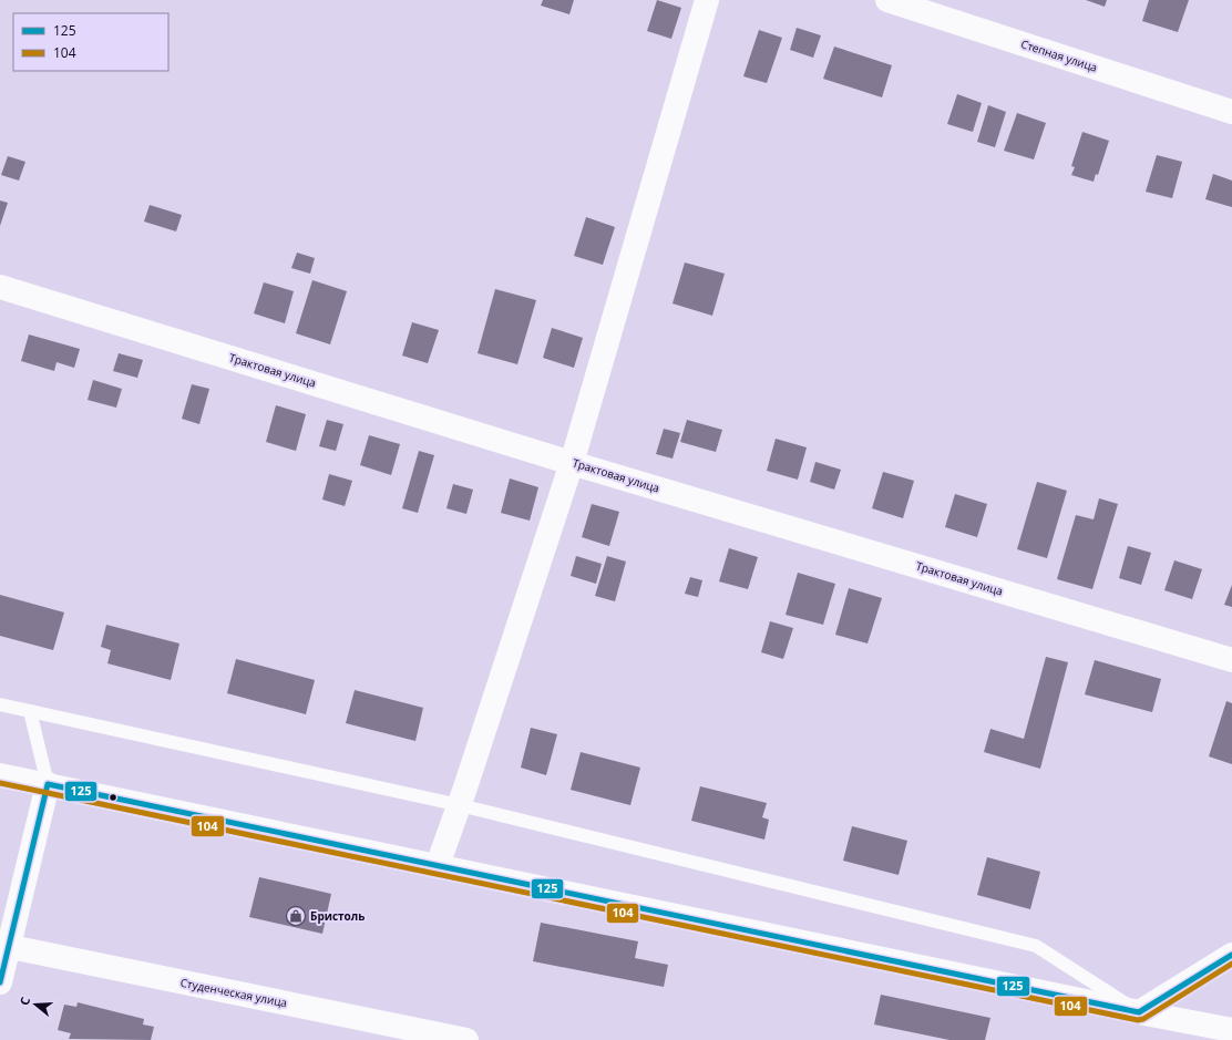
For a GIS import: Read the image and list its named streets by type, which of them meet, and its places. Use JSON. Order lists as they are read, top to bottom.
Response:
{
  "streets": {
    "street": ["Степная улица", "Трактовая улица", "Студенческая улица"]
  },
  "places": {
    "shop": ["Бристоль"]
  },
  "lines": ["transit line 104", "transit line 125"],
  "legend": ["125", "104"],
  "north": "left"
}
